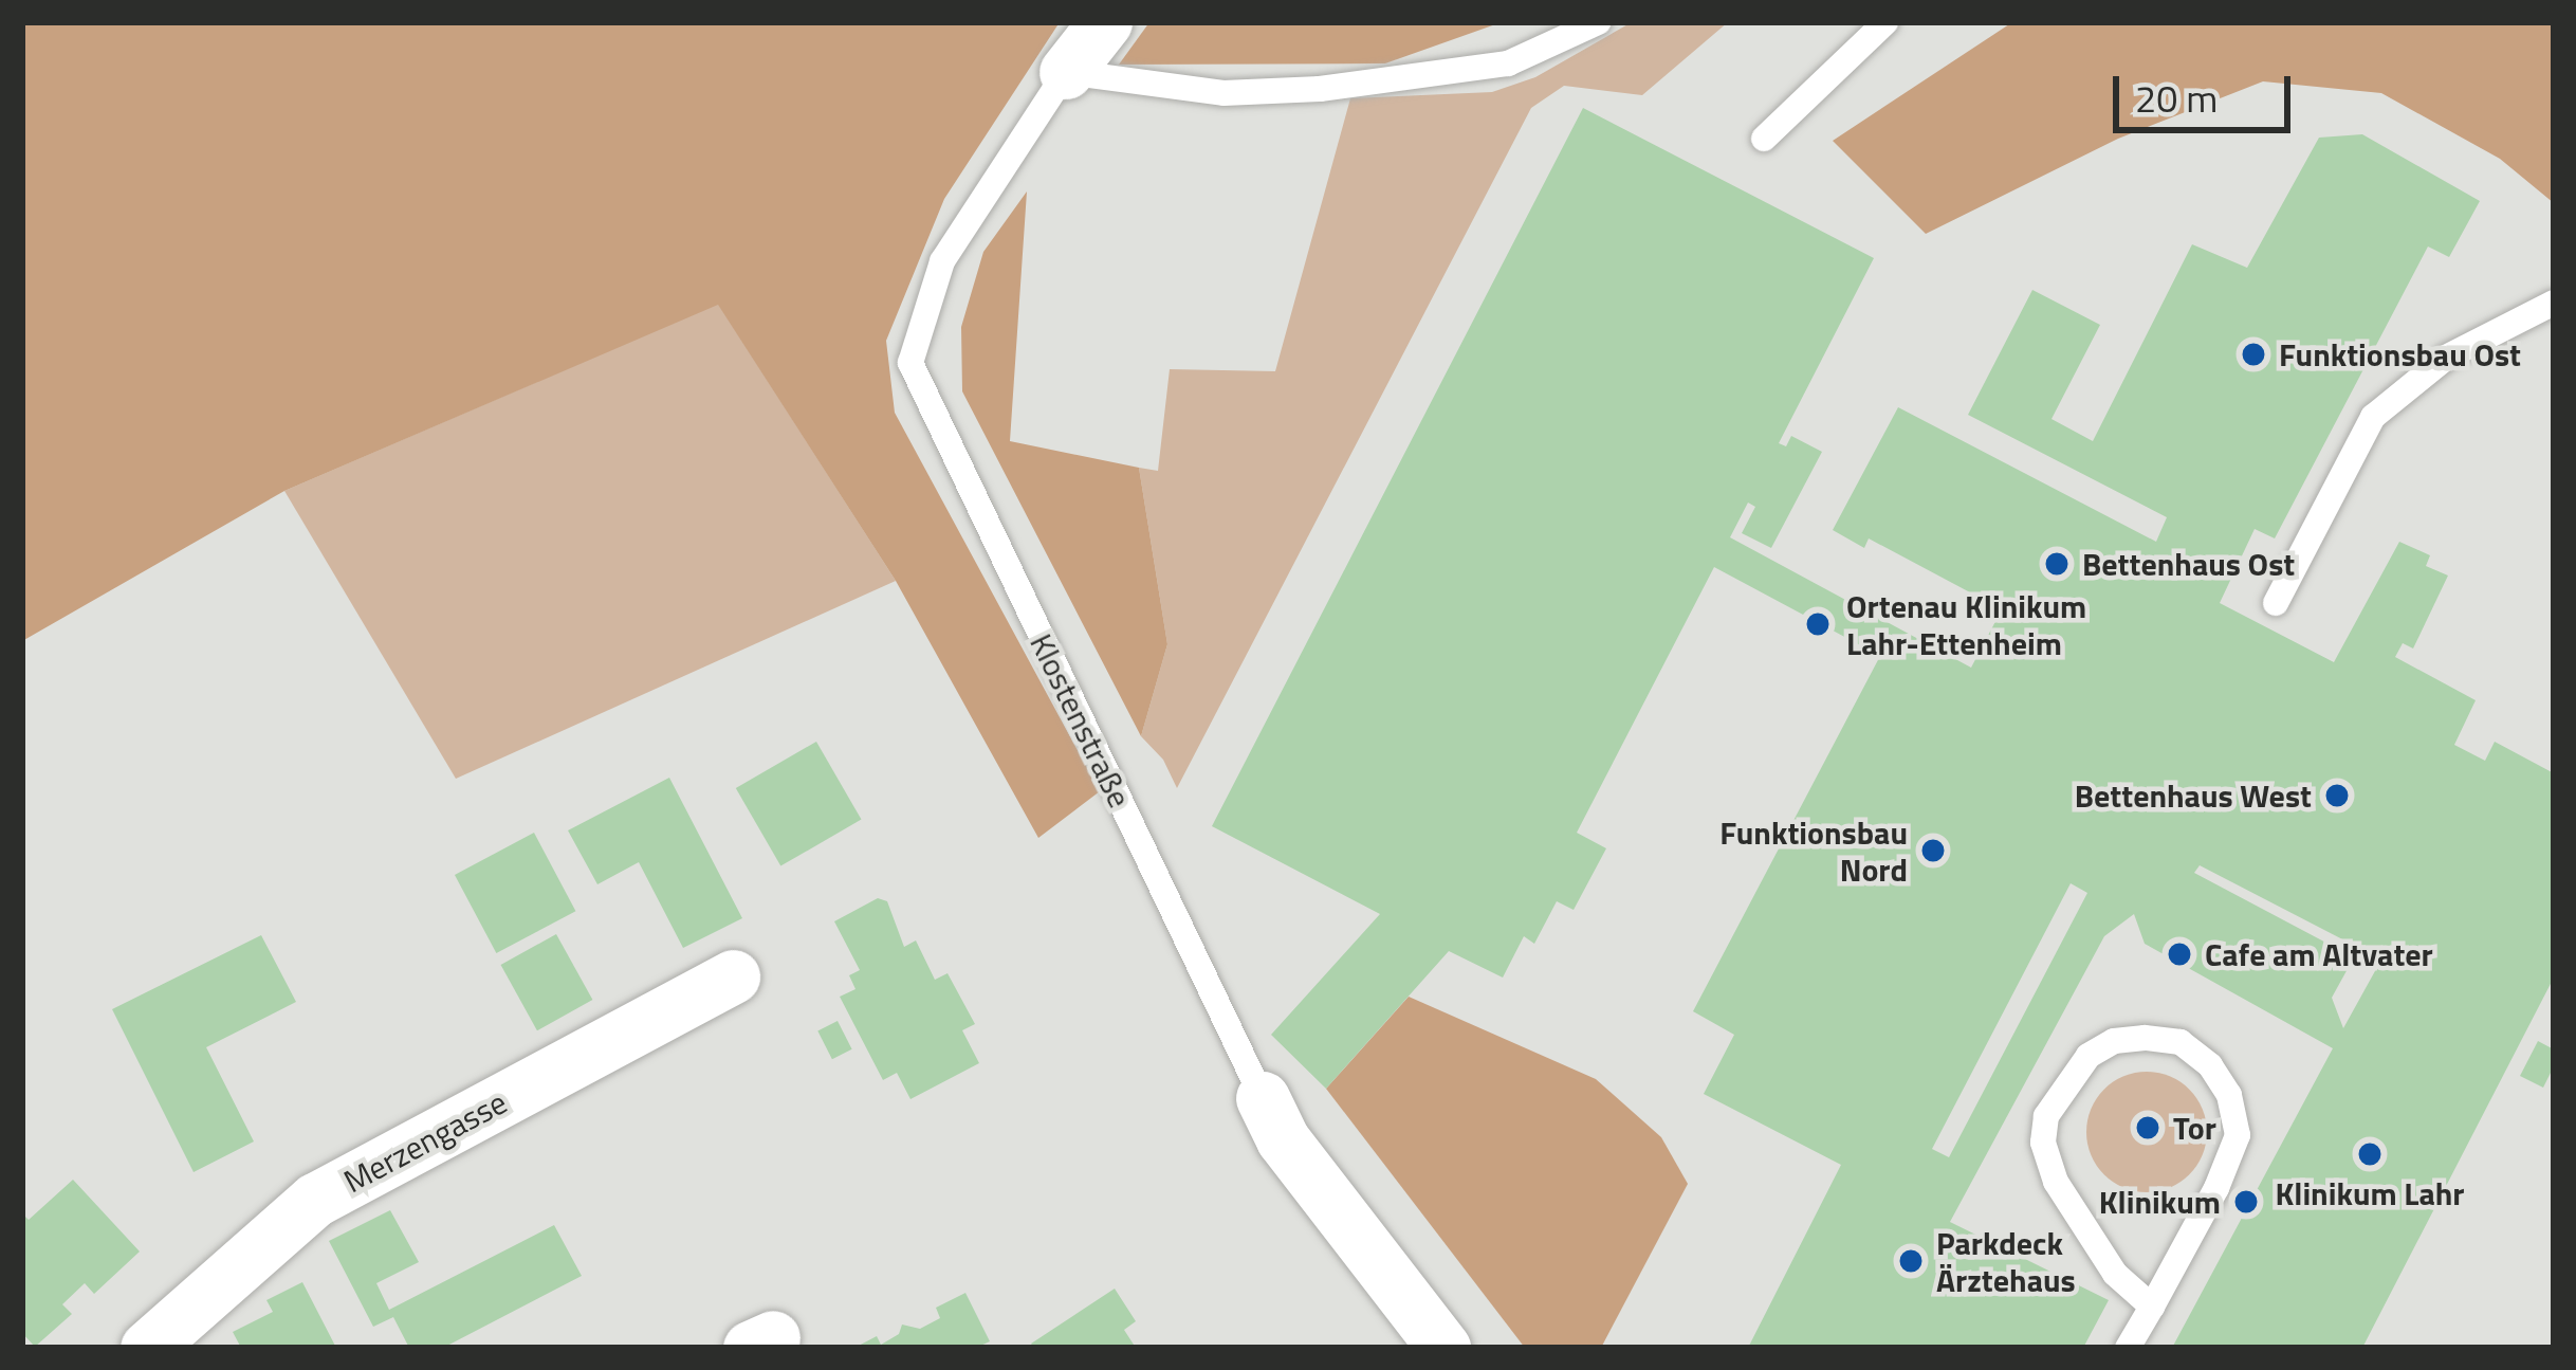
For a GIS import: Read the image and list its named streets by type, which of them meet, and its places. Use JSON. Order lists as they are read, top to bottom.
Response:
{
  "streets": {
    "street": ["Klostenstraße", "Merzengasse"]
  },
  "places": [
    "Funktionsbau Ost",
    "Bettenhaus Ost",
    "Ortenau Klinikum Lahr-Ettenheim",
    "Bettenhaus West",
    "Funktionsbau Nord",
    "Cafe am Altvater",
    "Tor",
    "Klinikum Lahr",
    "Klinikum",
    "Parkdeck Ärztehaus"
  ],
  "scale_bar": "20 m"
}
